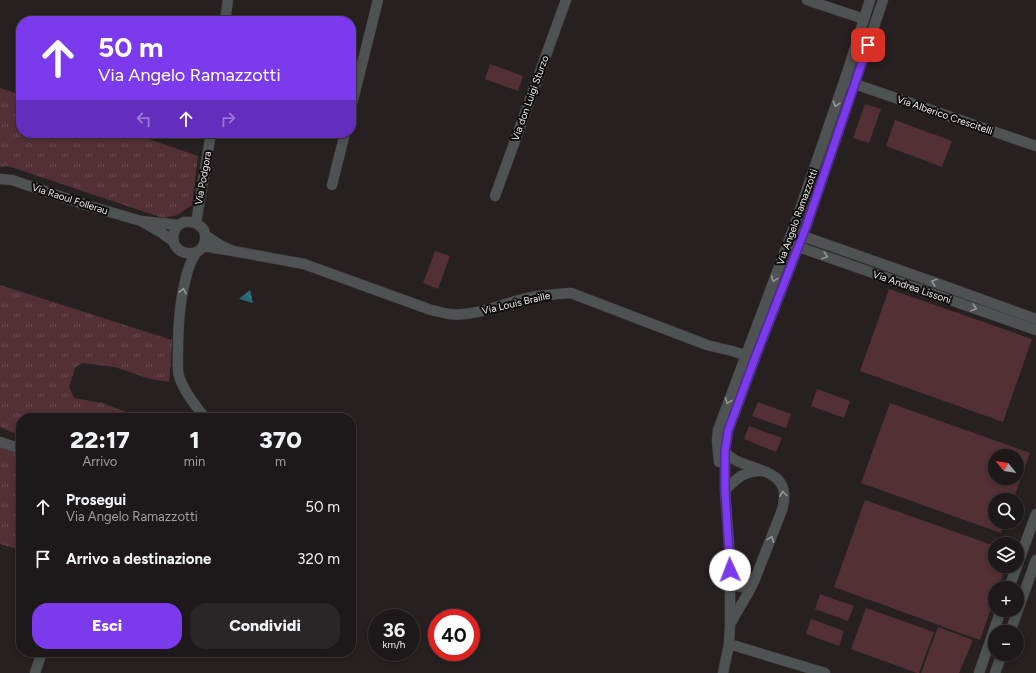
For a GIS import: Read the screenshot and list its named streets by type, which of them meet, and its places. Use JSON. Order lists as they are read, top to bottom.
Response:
{
  "streets": {
    "street": [
      "Via don Luigi Sturzo",
      "Via Alberico Crescitelli",
      "Via Podgora",
      "Via Raoul Follerau",
      "Via Angelo Ramazzotti",
      "Via Andrea Lissoni",
      "Via Louis Braille"
    ]
  },
  "crossings": [
    ["Via Alberico Crescitelli", "Via Angelo Ramazzotti"],
    ["Via Podgora", "Via Raoul Follerau"],
    ["Via Angelo Ramazzotti", "Via Andrea Lissoni"],
    ["Via Angelo Ramazzotti", "Via Louis Braille"]
  ],
  "north": "top left",
  "page": {
    "turn": ["50 m", "Via Angelo Ramazzotti"],
    "eta": [
      "22:17",
      "Arrivo",
      "1",
      "min",
      "370",
      "m"
    ],
    "map_buttons": ["+", "−"],
    "list": [
      {
        "name": "Prosegui",
        "note": "Via Angelo Ramazzotti",
        "value": "50 m"
      },
      {
        "name": "Arrivo a destinazione",
        "value": "320 m"
      }
    ],
    "buttons": ["Esci", "Condividi"],
    "speed": "36 km/h",
    "limit": "40"
  }
}
